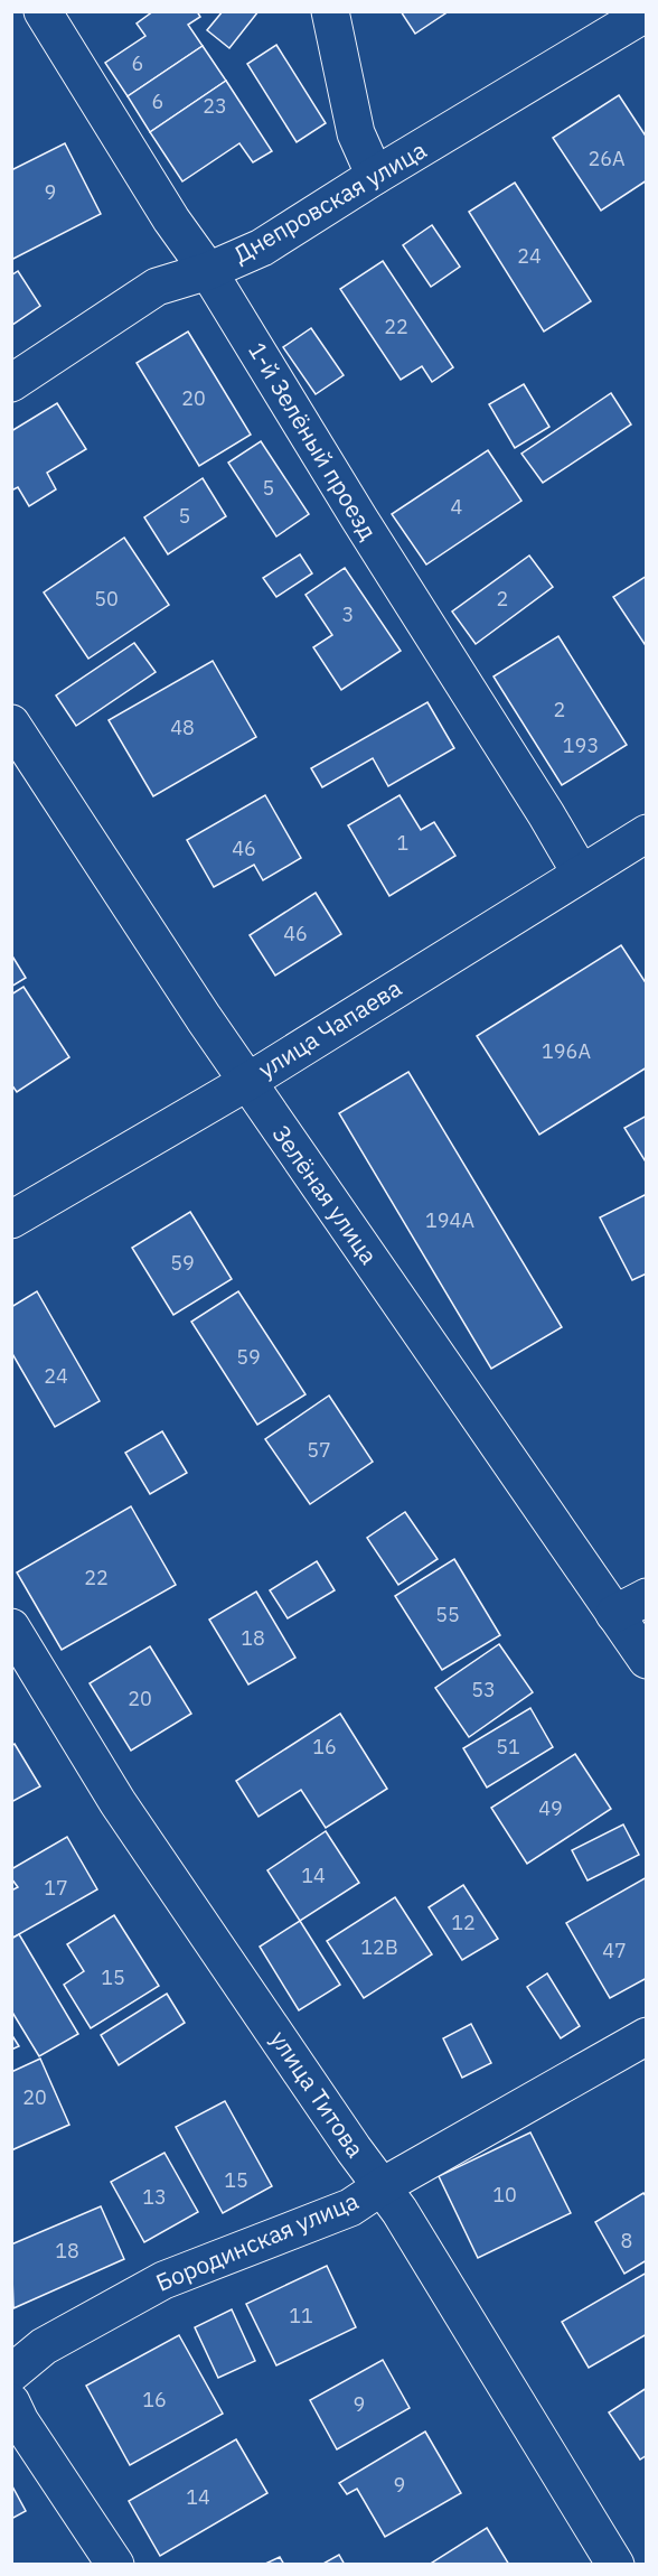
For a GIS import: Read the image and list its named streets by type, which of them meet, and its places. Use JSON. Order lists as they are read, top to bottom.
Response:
{
  "streets": {
    "street": [
      "Днепровская улица",
      "1-й Зелёный проезд",
      "улица Чапаева",
      "Зелёная улица",
      "улица Титова",
      "Бородинская улица"
    ]
  },
  "crossings": [
    ["Днепровская улица", "1-й Зелёный проезд"],
    ["1-й Зелёный проезд", "улица Чапаева"],
    ["улица Чапаева", "Зелёная улица"],
    ["улица Титова", "Бородинская улица"]
  ],
  "house_numbers": [
    "6",
    "6",
    "23",
    "26А",
    "9",
    "24",
    "22",
    "20",
    "5",
    "4",
    "5",
    "50",
    "2",
    "3",
    "2",
    "48",
    "193",
    "1",
    "46",
    "46",
    "196А",
    "194А",
    "59",
    "59",
    "24",
    "57",
    "22",
    "55",
    "18",
    "53",
    "20",
    "16",
    "51",
    "49",
    "14",
    "17",
    "12",
    "12В",
    "47",
    "15",
    "20",
    "15",
    "10",
    "13",
    "8",
    "18",
    "11",
    "16",
    "9",
    "9",
    "14"
  ]
}
